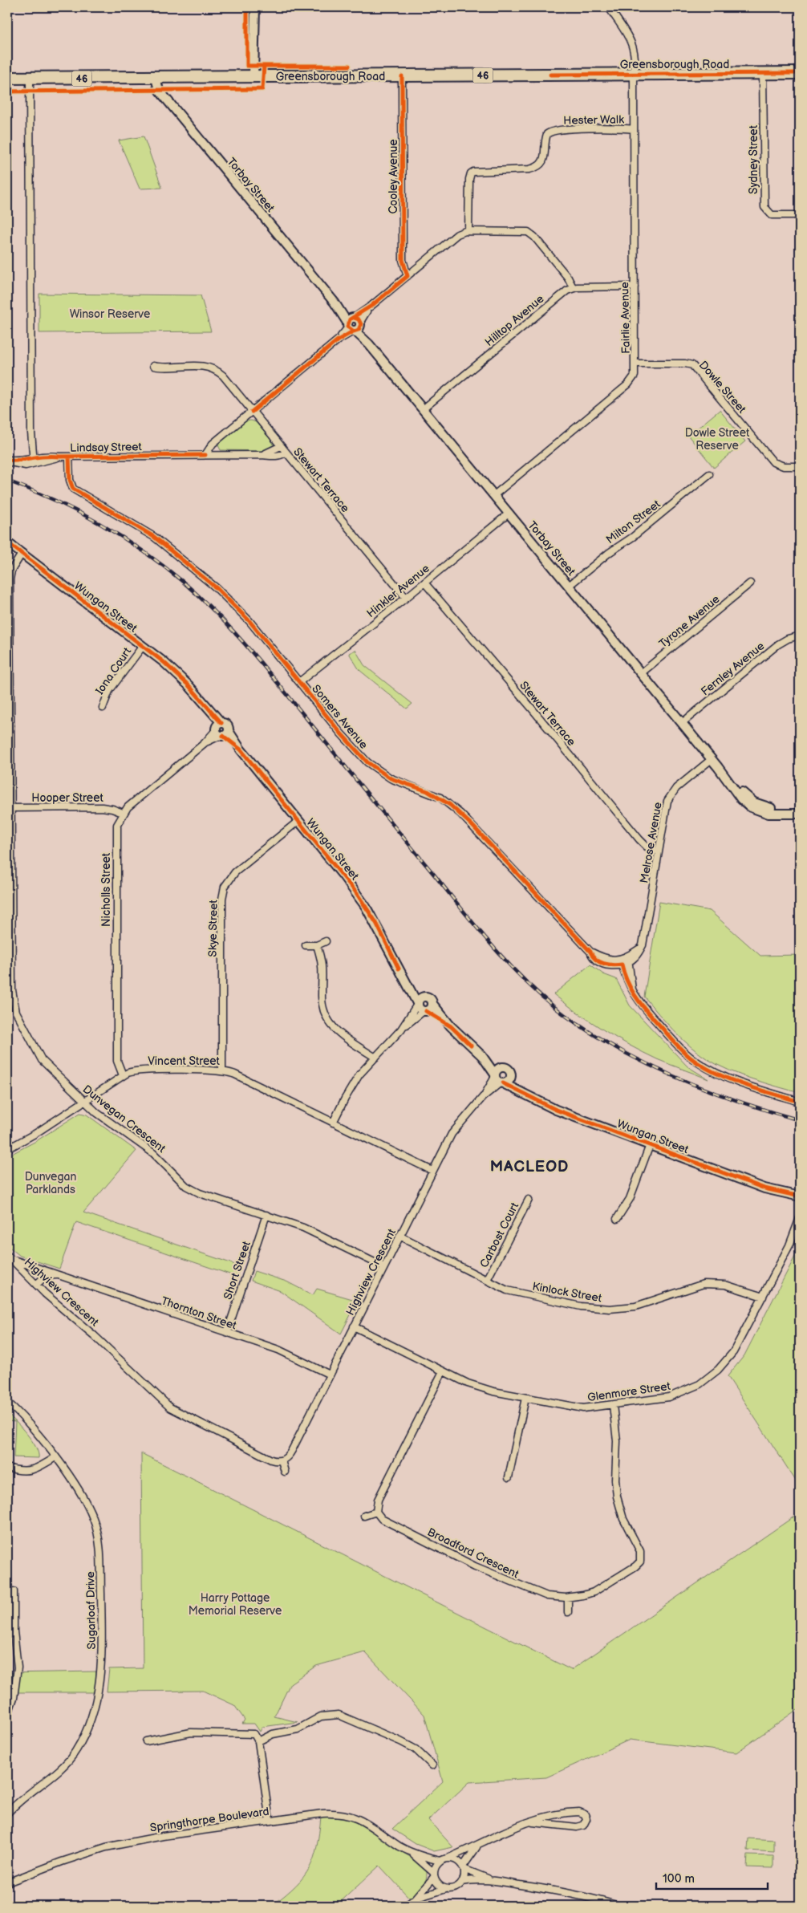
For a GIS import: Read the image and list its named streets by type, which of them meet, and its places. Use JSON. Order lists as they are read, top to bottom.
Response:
{
  "streets": {
    "highway": ["Greensborough Road", "46"],
    "street": [
      "Hester Walk",
      "Sydney Street",
      "Cooley Avenue",
      "Torbay Street",
      "Fairlie Avenue",
      "Hilltop Avenue",
      "Dowle Street",
      "Lindsay Street",
      "Stewart Terrace",
      "Milton Street",
      "Hinkler Avenue",
      "Wungan Street",
      "Tyrone Avenue",
      "Fernley Avenue",
      "Iona Court",
      "Somers Avenue",
      "Hooper Street",
      "Melrose Avenue",
      "Nicholls Street",
      "Skye Street",
      "Vincent Street",
      "Dunvegan Crescent",
      "Carbost Court",
      "Short Street",
      "Highview Crescent",
      "Kinlock Street",
      "Thornton Street",
      "Glenmore Street",
      "Broadford Crescent",
      "Sugarloaf Drive",
      "Springthorpe Boulevard"
    ]
  },
  "crossings": [
    ["Greensborough Road", "46"],
    ["Greensborough Road", "Sydney Street"],
    ["Greensborough Road", "Cooley Avenue"],
    ["Greensborough Road", "Torbay Street"],
    ["Greensborough Road", "Fairlie Avenue"],
    ["Hester Walk", "Fairlie Avenue"],
    ["Torbay Street", "Fairlie Avenue"],
    ["Torbay Street", "Hilltop Avenue"],
    ["Torbay Street", "Milton Street"],
    ["Torbay Street", "Hinkler Avenue"],
    ["Torbay Street", "Tyrone Avenue"],
    ["Torbay Street", "Fernley Avenue"],
    ["Torbay Street", "Melrose Avenue"],
    ["Fairlie Avenue", "Dowle Street"],
    ["Lindsay Street", "Stewart Terrace"],
    ["Lindsay Street", "Somers Avenue"],
    ["Stewart Terrace", "Hinkler Avenue"],
    ["Stewart Terrace", "Melrose Avenue"],
    ["Hinkler Avenue", "Somers Avenue"],
    ["Wungan Street", "Iona Court"],
    ["Wungan Street", "Nicholls Street"],
    ["Wungan Street", "Skye Street"],
    ["Wungan Street", "Dunvegan Crescent"],
    ["Wungan Street", "Highview Crescent"],
    ["Somers Avenue", "Melrose Avenue"],
    ["Hooper Street", "Nicholls Street"],
    ["Hooper Street", "Dunvegan Crescent"],
    ["Nicholls Street", "Vincent Street"],
    ["Skye Street", "Vincent Street"],
    ["Vincent Street", "Dunvegan Crescent"],
    ["Vincent Street", "Highview Crescent"],
    ["Dunvegan Crescent", "Short Street"],
    ["Dunvegan Crescent", "Highview Crescent"],
    ["Carbost Court", "Kinlock Street"],
    ["Short Street", "Thornton Street"],
    ["Highview Crescent", "Kinlock Street"],
    ["Highview Crescent", "Thornton Street"],
    ["Highview Crescent", "Glenmore Street"],
    ["Kinlock Street", "Glenmore Street"],
    ["Glenmore Street", "Broadford Crescent"]
  ],
  "districts": ["MACLEOD"],
  "parks": [
    "Winsor Reserve",
    "Dowle Street Reserve",
    "Dunvegan Parklands",
    "Harry Pottage Memorial Reserve"
  ],
  "scale_bar": "100 m"
}
